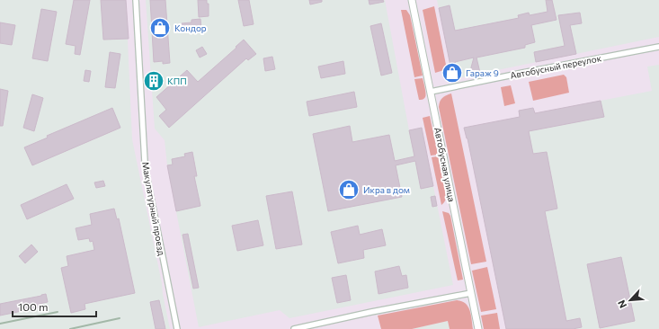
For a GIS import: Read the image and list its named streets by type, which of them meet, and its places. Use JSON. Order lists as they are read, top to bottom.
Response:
{
  "streets": {
    "street": ["Автобусный переулок", "Автобусная улица", "Макулатурный проезд"]
  },
  "crossings": [
    ["Автобусный переулок", "Автобусная улица"]
  ],
  "places": {
    "shop": ["Кондор", "Гараж 9", "Икра в дом"],
    "building": ["КПП"]
  },
  "scale_bar": "100 m",
  "north": "bottom left"
}
